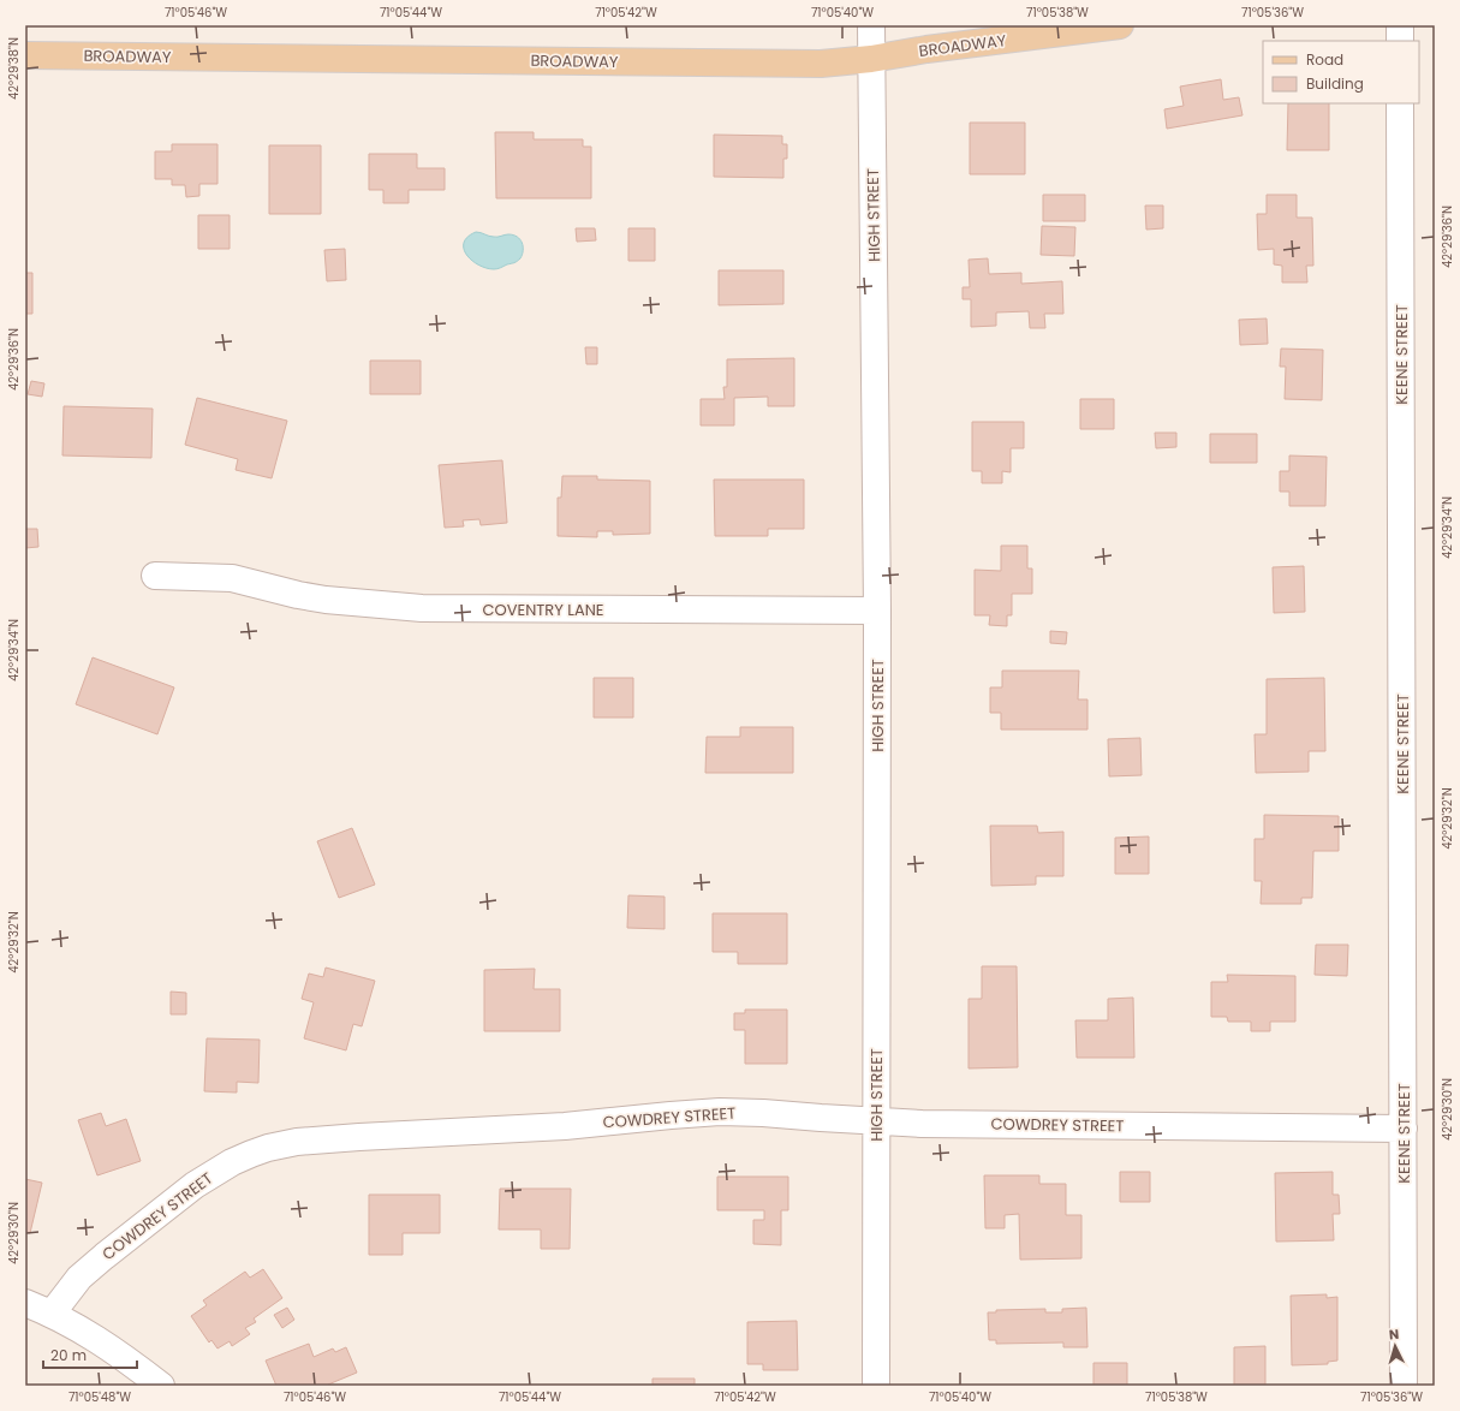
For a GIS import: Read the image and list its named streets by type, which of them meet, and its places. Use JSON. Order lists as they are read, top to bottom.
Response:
{
  "streets": {
    "main road": ["BROADWAY"],
    "street": [
      "HIGH STREET",
      "KEENE STREET",
      "COVENTRY LANE",
      "COWDREY STREET"
    ]
  },
  "crossings": [
    ["BROADWAY", "HIGH STREET"],
    ["HIGH STREET", "COVENTRY LANE"],
    ["HIGH STREET", "COWDREY STREET"],
    ["KEENE STREET", "COWDREY STREET"]
  ],
  "legend": ["Road", "Building"],
  "scale_bar": "20 m",
  "north": "top",
  "coordinates": [
    "71°05'46\"W",
    "71°05'44\"W",
    "71°05'42\"W",
    "71°05'40\"W",
    "71°05'38\"W",
    "71°05'36\"W",
    "42°29'38\"N",
    "42°29'36\"N",
    "42°29'34\"N",
    "42°29'32\"N",
    "42°29'30\"N",
    "71°05'48\"W"
  ]
}
